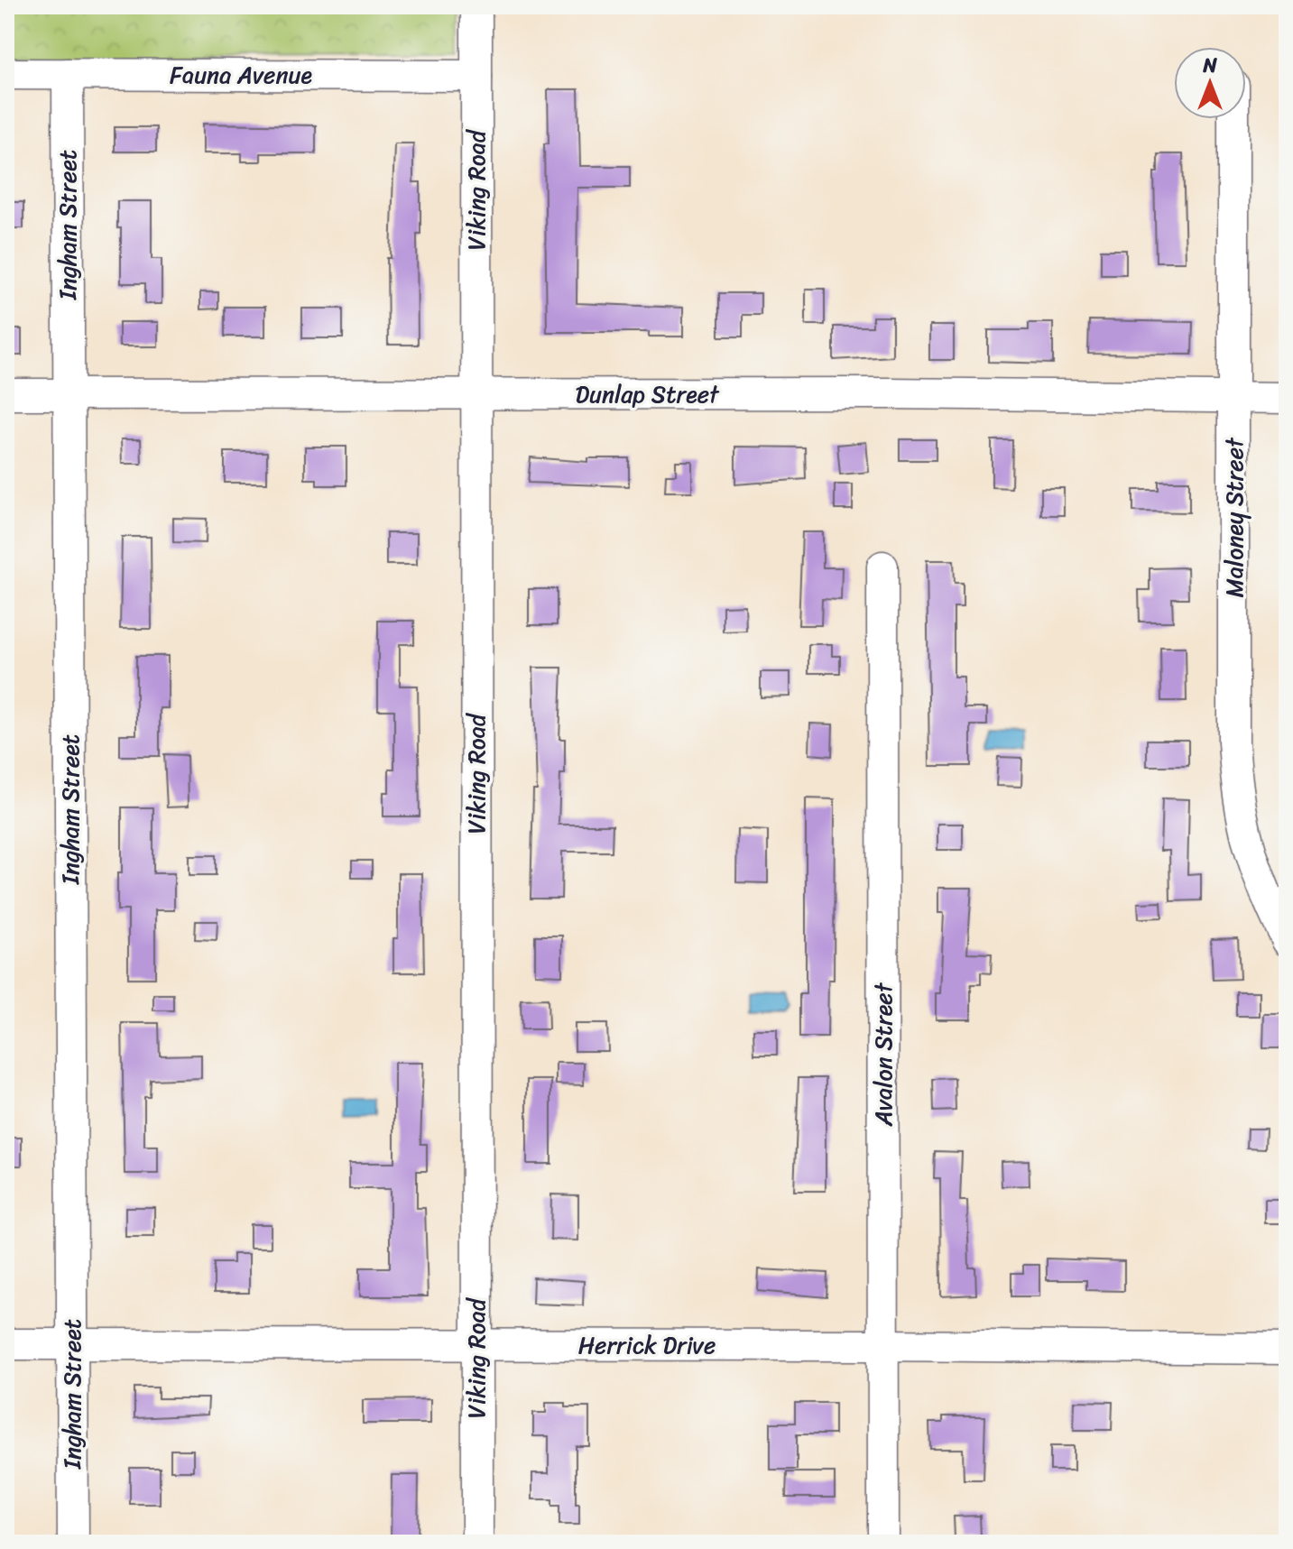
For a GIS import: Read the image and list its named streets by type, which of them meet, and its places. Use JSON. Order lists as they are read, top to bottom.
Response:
{
  "streets": {
    "street": [
      "Fauna Avenue",
      "Viking Road",
      "Ingham Street",
      "Dunlap Street",
      "Maloney Street",
      "Avalon Street",
      "Herrick Drive"
    ]
  },
  "crossings": [
    ["Fauna Avenue", "Viking Road"],
    ["Fauna Avenue", "Ingham Street"],
    ["Viking Road", "Dunlap Street"],
    ["Viking Road", "Herrick Drive"],
    ["Ingham Street", "Dunlap Street"],
    ["Ingham Street", "Herrick Drive"],
    ["Dunlap Street", "Maloney Street"],
    ["Avalon Street", "Herrick Drive"]
  ],
  "north": "top"
}
